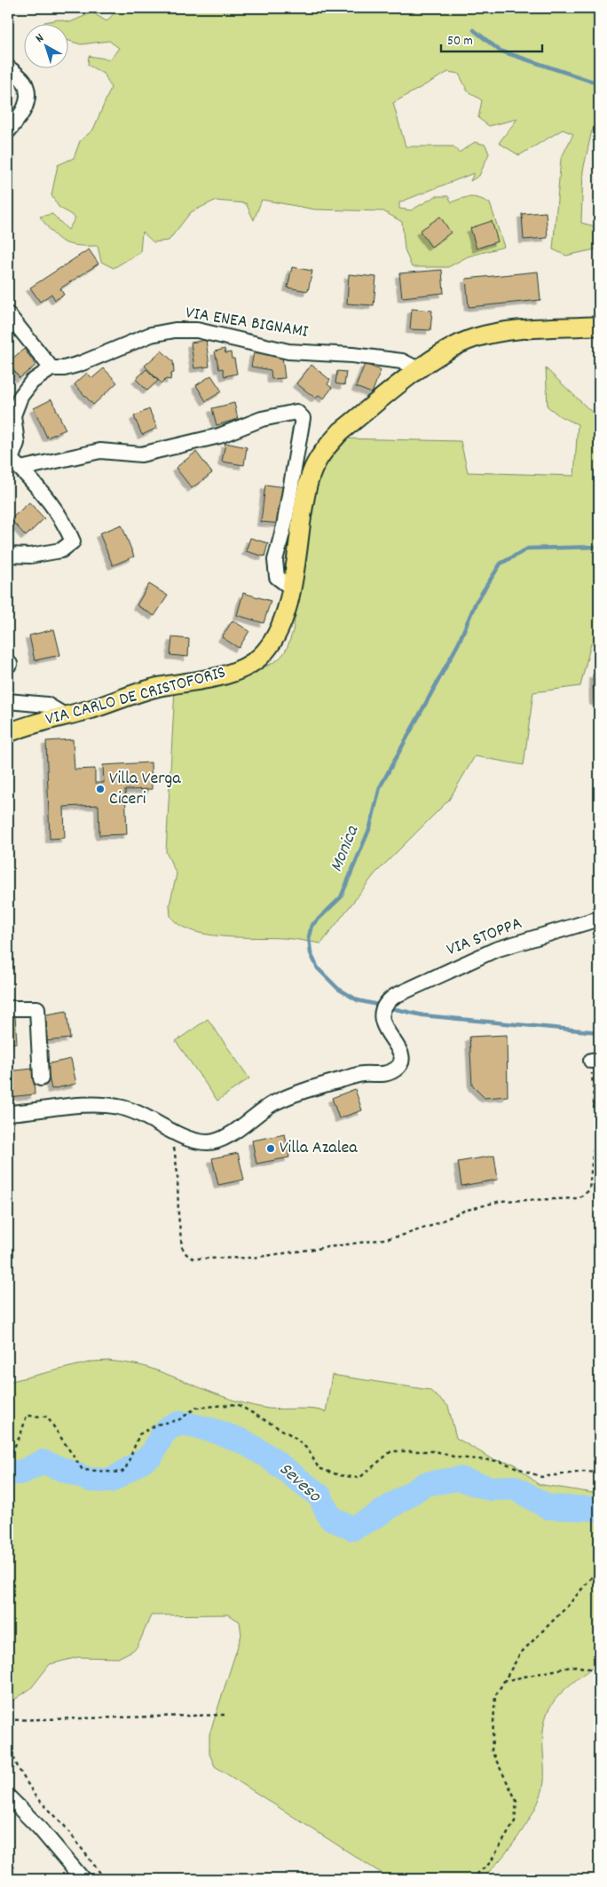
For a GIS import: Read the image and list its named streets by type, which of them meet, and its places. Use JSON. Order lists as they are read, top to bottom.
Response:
{
  "streets": {
    "main road": ["VIA CARLO DE CRISTOFORIS"],
    "street": ["VIA ENEA BIGNAMI", "VIA STOPPA"]
  },
  "crossings": [
    ["VIA ENEA BIGNAMI", "VIA CARLO DE CRISTOFORIS"]
  ],
  "water": ["Monica", "Seveso"],
  "places": ["Villa Verga Ciceri", "Villa Azalea"],
  "scale_bar": "50 m",
  "north": "top left"
}
